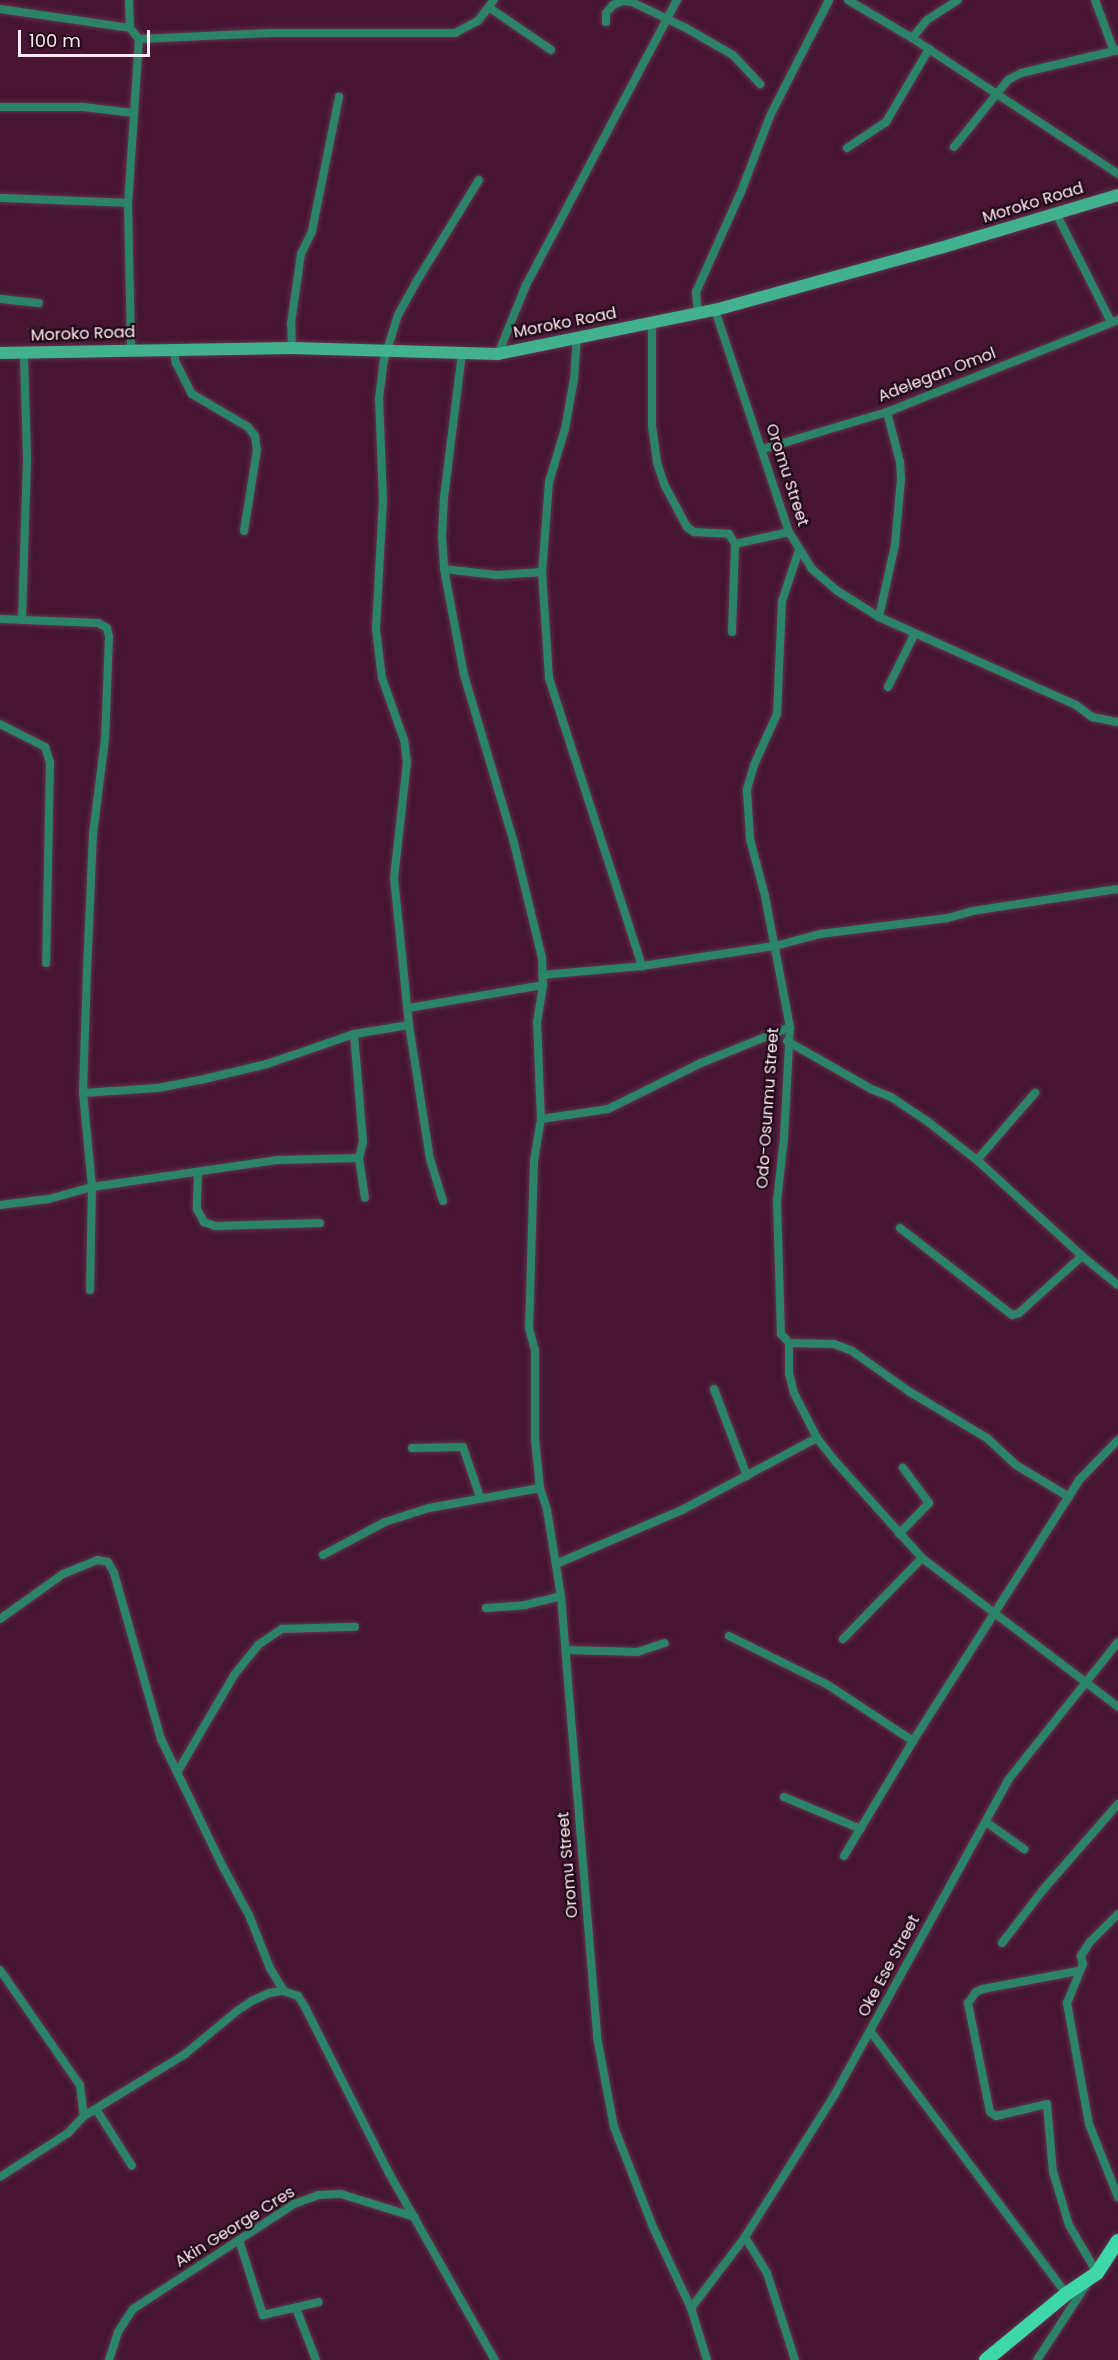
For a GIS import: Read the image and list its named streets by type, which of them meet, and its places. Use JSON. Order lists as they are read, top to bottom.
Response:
{
  "streets": {
    "street": [
      "Moroko Road",
      "Adelegan Omol",
      "Oromu Street",
      "Odo-Osunmu Street",
      "Oke Ese Street",
      "Akin George Cres"
    ]
  },
  "crossings": [
    ["Moroko Road", "Oromu Street"],
    ["Adelegan Omol", "Oromu Street"],
    ["Oromu Street", "Odo-Osunmu Street"],
    ["Oromu Street", "Oke Ese Street"],
    ["Odo-Osunmu Street", "Oke Ese Street"]
  ],
  "scale_bar": "100 m"
}
